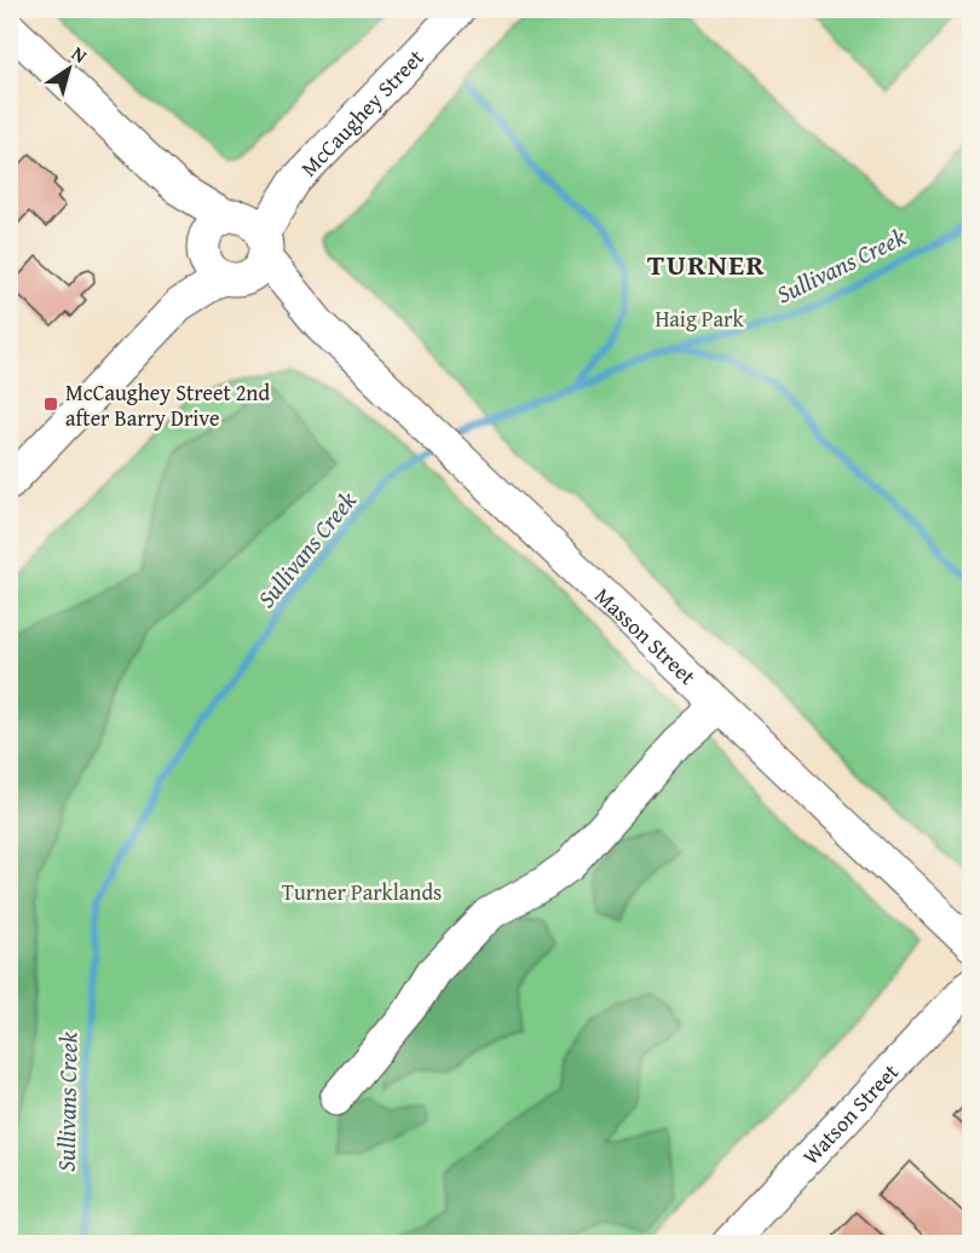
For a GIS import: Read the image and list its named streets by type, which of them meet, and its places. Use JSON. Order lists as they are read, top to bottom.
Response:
{
  "streets": {
    "street": ["McCaughey Street", "Masson Street", "Watson Street"]
  },
  "crossings": [
    ["McCaughey Street", "Masson Street"]
  ],
  "districts": ["TURNER"],
  "water": ["Sullivans Creek"],
  "parks": ["Haig Park", "Turner Parklands"],
  "places": {
    "transit": ["McCaughey Street 2nd after Barry Drive"]
  },
  "north": "top right"
}
